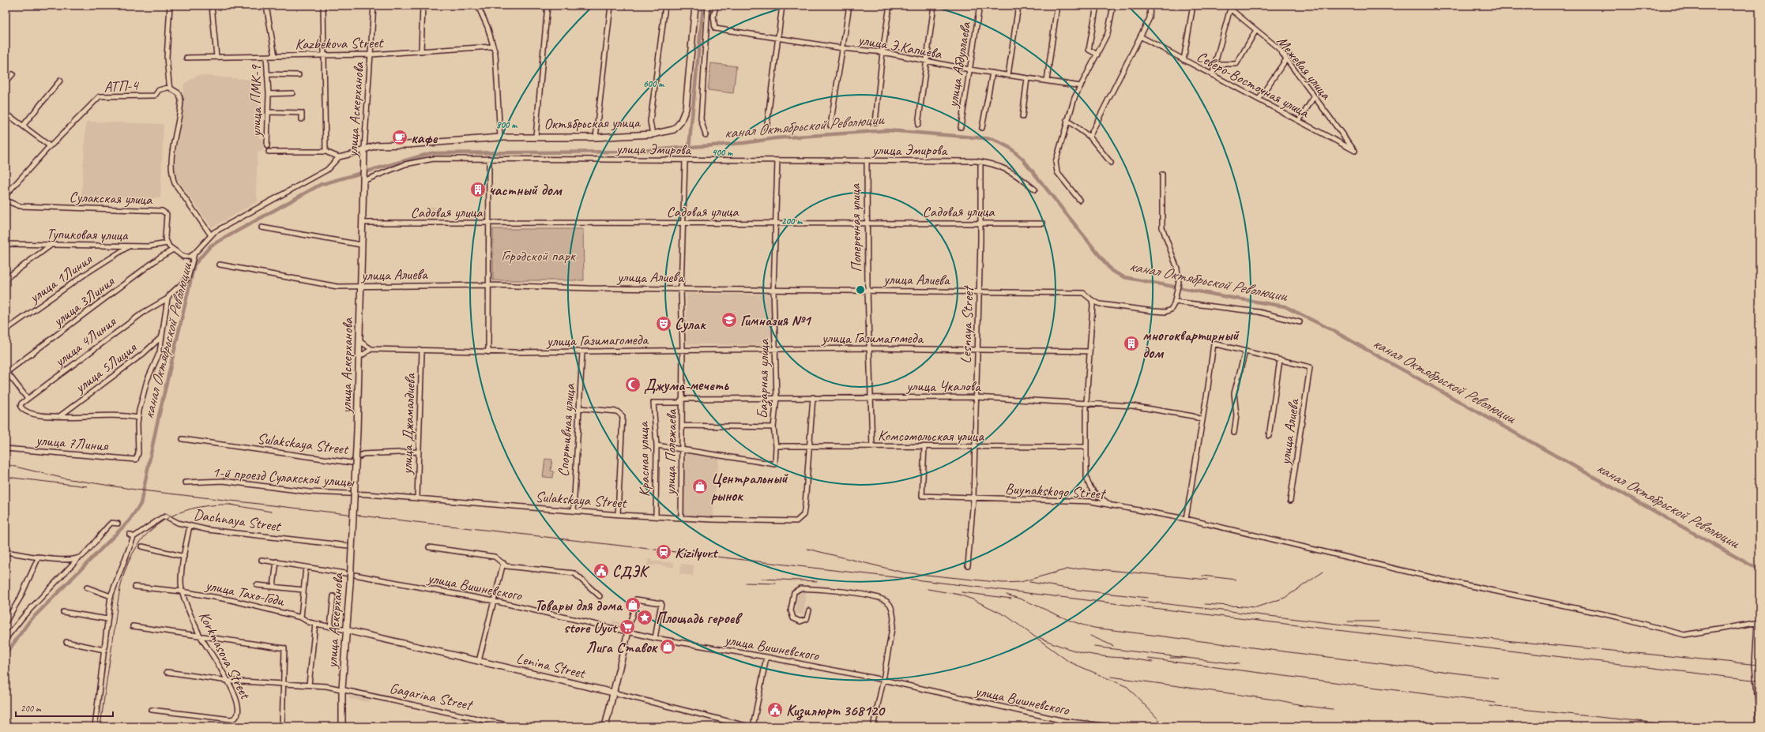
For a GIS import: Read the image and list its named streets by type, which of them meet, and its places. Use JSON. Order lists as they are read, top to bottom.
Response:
{
  "streets": {
    "street": [
      "Kazbekova Street",
      "улица Э.Капиева",
      "улица Абдуллаева",
      "Межевая улица",
      "Северо-Восточная улица",
      "АТП-4",
      "улица ПМК-9",
      "улица Аскерханова",
      "Октябрьская улица",
      "улица Эмирова",
      "Сулакская улица",
      "Садовая улица",
      "Поперечная улица",
      "Тупиковая улица",
      "улица Алиева",
      "улица 1Линия",
      "улица 3Линия",
      "Lesnaya Street",
      "улица Газимагомеда",
      "улица 4Линия",
      "улица 5Лиция",
      "Базарная улица",
      "улица Чкалова",
      "улица Джамалдиева",
      "Спортивная улица",
      "Комсомольская улица",
      "улица 7Линия",
      "Sulakskaya Street",
      "улица Полежаева",
      "Красная улица",
      "1-й проезд Сулакской улицы",
      "Buynakskogo Street",
      "Dachnaya Street",
      "улица Вишневского",
      "улица Тахо-Годи",
      "Korkmasova Street",
      "Lenina Street",
      "Gagarina Street"
    ]
  },
  "crossings": [
    ["Kazbekova Street", "улица ПМК-9"],
    ["Kazbekova Street", "улица Аскерханова"],
    ["улица Э.Капиева", "улица Абдуллаева"],
    ["Межевая улица", "Северо-Восточная улица"],
    ["улица Аскерханова", "Октябрьская улица"],
    ["улица Аскерханова", "улица Эмирова"],
    ["улица Аскерханова", "Садовая улица"],
    ["улица Аскерханова", "улица Алиева"],
    ["улица Аскерханова", "улица Тахо-Годи"],
    ["улица Аскерханова", "Lenina Street"],
    ["улица Аскерханова", "Gagarina Street"],
    ["улица Эмирова", "Поперечная улица"],
    ["улица Эмирова", "Lesnaya Street"],
    ["улица Эмирова", "Базарная улица"],
    ["улица Эмирова", "улица Полежаева"],
    ["Сулакская улица", "Тупиковая улица"],
    ["Садовая улица", "Поперечная улица"],
    ["Садовая улица", "Lesnaya Street"],
    ["Садовая улица", "Базарная улица"],
    ["Садовая улица", "улица Полежаева"],
    ["Поперечная улица", "улица Алиева"],
    ["Поперечная улица", "улица Газимагомеда"],
    ["Поперечная улица", "улица Чкалова"],
    ["Поперечная улица", "Комсомольская улица"],
    ["Тупиковая улица", "улица 1Линия"],
    ["улица Алиева", "Lesnaya Street"],
    ["улица Алиева", "Базарная улица"],
    ["улица Алиева", "улица Полежаева"],
    ["Lesnaya Street", "улица Газимагомеда"],
    ["Lesnaya Street", "улица Чкалова"],
    ["Lesnaya Street", "Комсомольская улица"],
    ["Lesnaya Street", "Buynakskogo Street"],
    ["улица Газимагомеда", "Базарная улица"],
    ["улица Газимагомеда", "улица Джамалдиева"],
    ["улица Газимагомеда", "Спортивная улица"],
    ["улица Газимагомеда", "улица Полежаева"],
    ["улица 4Линия", "улица 5Лиция"],
    ["Базарная улица", "улица Чкалова"],
    ["улица Чкалова", "улица Полежаева"],
    ["улица Чкалова", "Красная улица"],
    ["улица Джамалдиева", "Sulakskaya Street"],
    ["Спортивная улица", "Sulakskaya Street"],
    ["Комсомольская улица", "Sulakskaya Street"],
    ["Комсомольская улица", "Buynakskogo Street"],
    ["Sulakskaya Street", "улица Полежаева"],
    ["Sulakskaya Street", "Красная улица"],
    ["Sulakskaya Street", "1-й проезд Сулакской улицы"],
    ["Dachnaya Street", "Korkmasova Street"],
    ["улица Тахо-Годи", "Korkmasova Street"],
    ["улица Тахо-Годи", "Lenina Street"],
    ["Korkmasova Street", "Gagarina Street"]
  ],
  "water": ["канал Октябрьской Революции"],
  "parks": ["Городской парк"],
  "places": {
    "cafe": ["кафе"],
    "building": ["частный дом", "многоквартирный дом"],
    "school or university": ["Гимназия №1"],
    "theatre": ["Сулак"],
    "mosque": ["Джума-мечеть"],
    "shop": ["Центральный рынок", "Товары для дома", "Лига Ставок"],
    "station": ["Kizilyurt"],
    "public building": ["СДЭК", "Кизилюрт 368120"],
    "place": ["Площадь героев"],
    "supermarket": ["store Uyut"]
  },
  "scale_bar": "200 m",
  "rings": [
    "600 m",
    "800 m",
    "400 m",
    "200 m"
  ]
}
